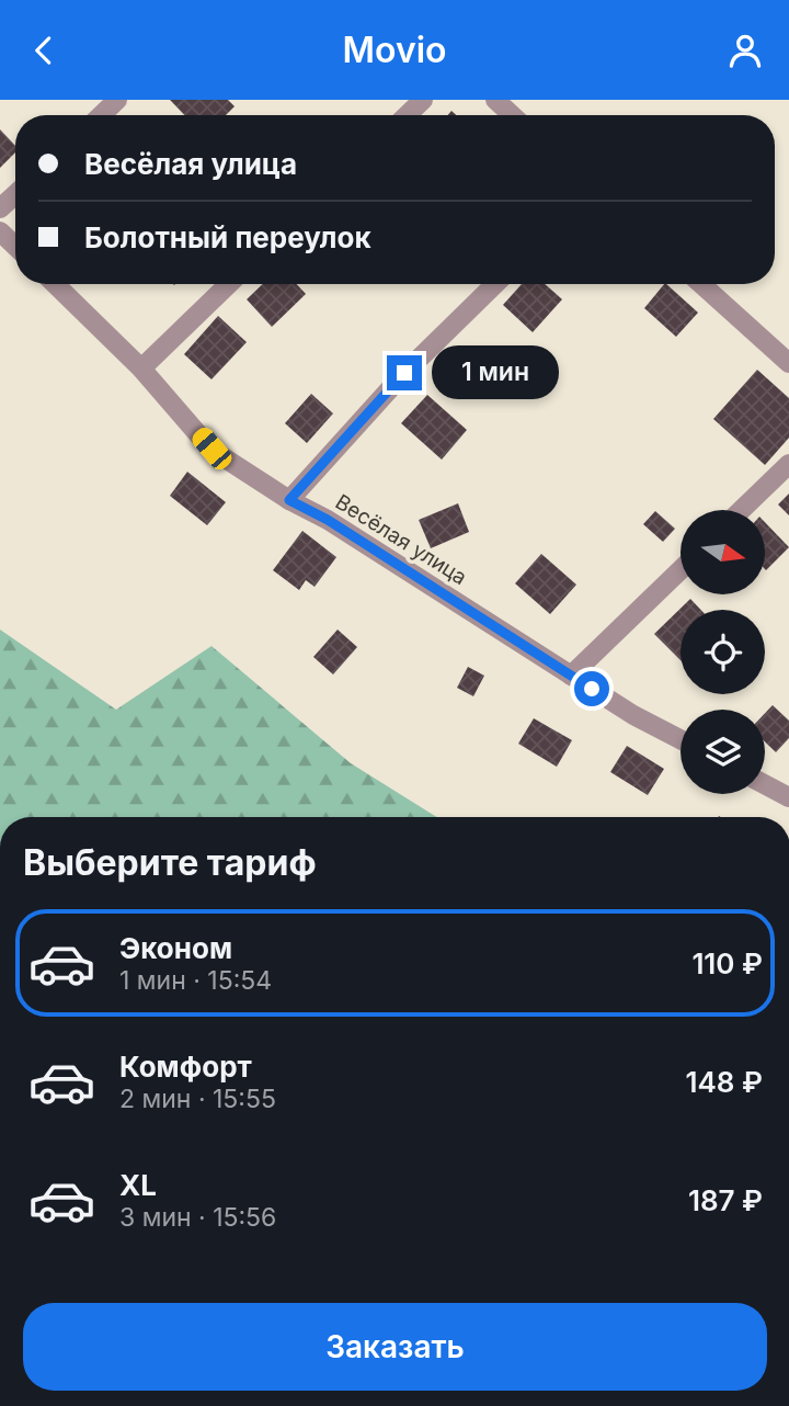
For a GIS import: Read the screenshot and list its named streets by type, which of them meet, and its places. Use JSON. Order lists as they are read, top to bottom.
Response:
{
  "streets": {
    "street": ["Весёлая улица"]
  },
  "north": "right",
  "page": {
    "header": "Movio",
    "banner": ["Весёлая улица", "Болотный переулок"],
    "bubble": "1 мин",
    "heading": "Выберите тариф",
    "list": [
      {
        "name": "Эконом",
        "note": "1 мин · 15:54",
        "value": "110 ₽"
      },
      {
        "name": "Комфорт",
        "note": "2 мин · 15:55",
        "value": "148 ₽"
      },
      {
        "name": "XL",
        "note": "3 мин · 15:56",
        "value": "187 ₽"
      }
    ],
    "buttons": "Заказать"
  }
}
